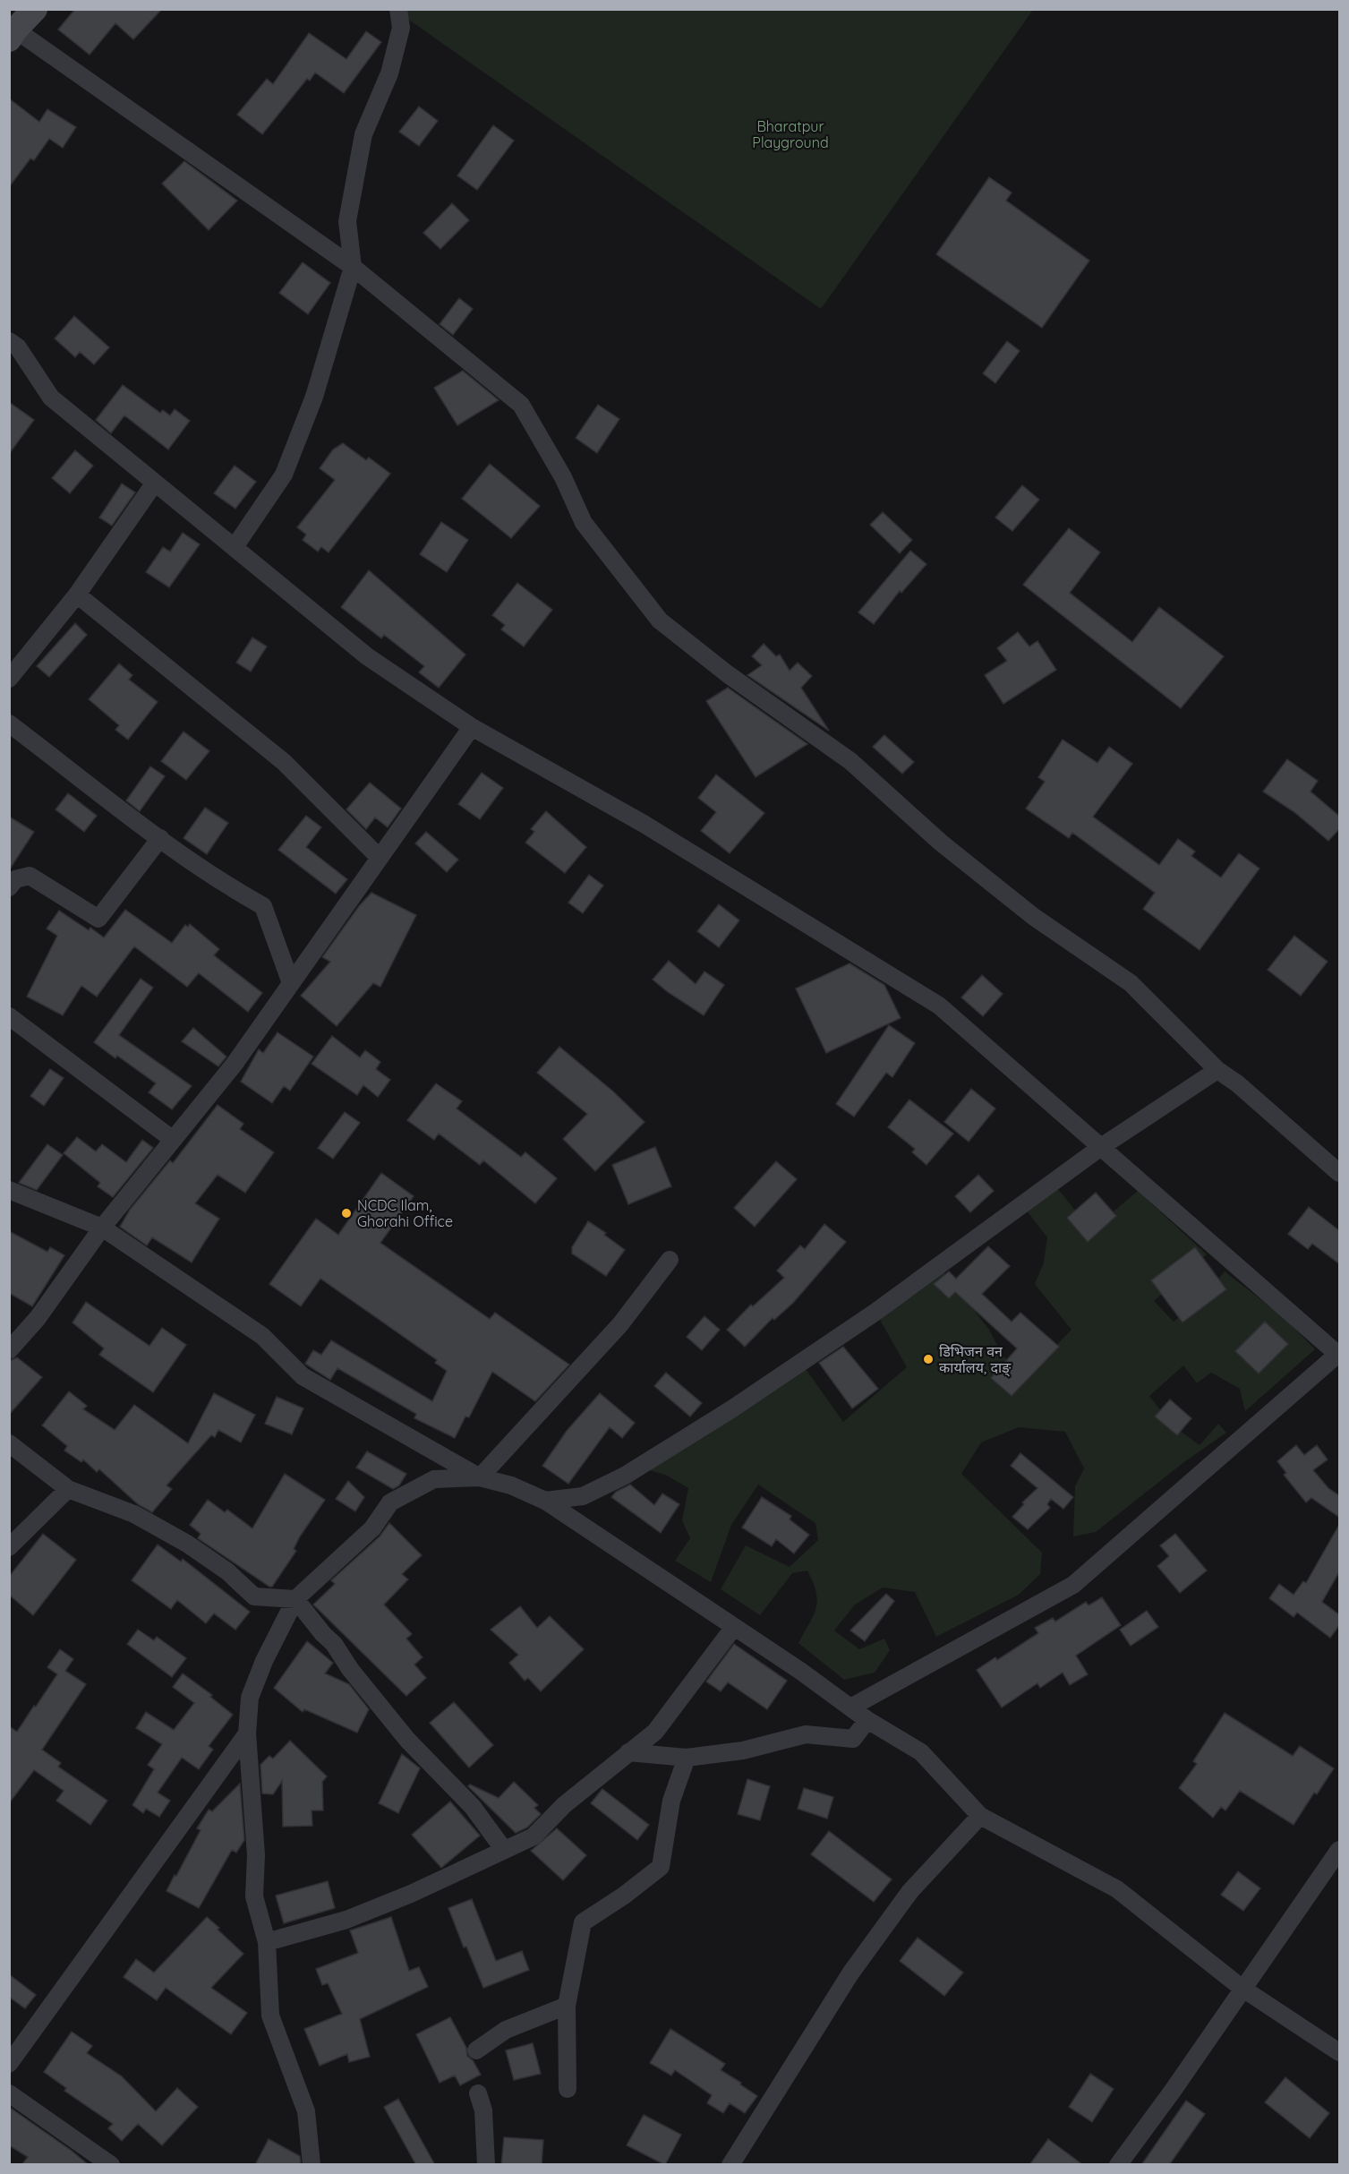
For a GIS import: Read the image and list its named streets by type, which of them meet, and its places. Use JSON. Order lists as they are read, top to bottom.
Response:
{
  "parks": ["Bharatpur Playground"],
  "places": ["NCDC Ilam, Ghorahi Office", "डिभिजन वन कार्यालय, दाङ्"]
}
